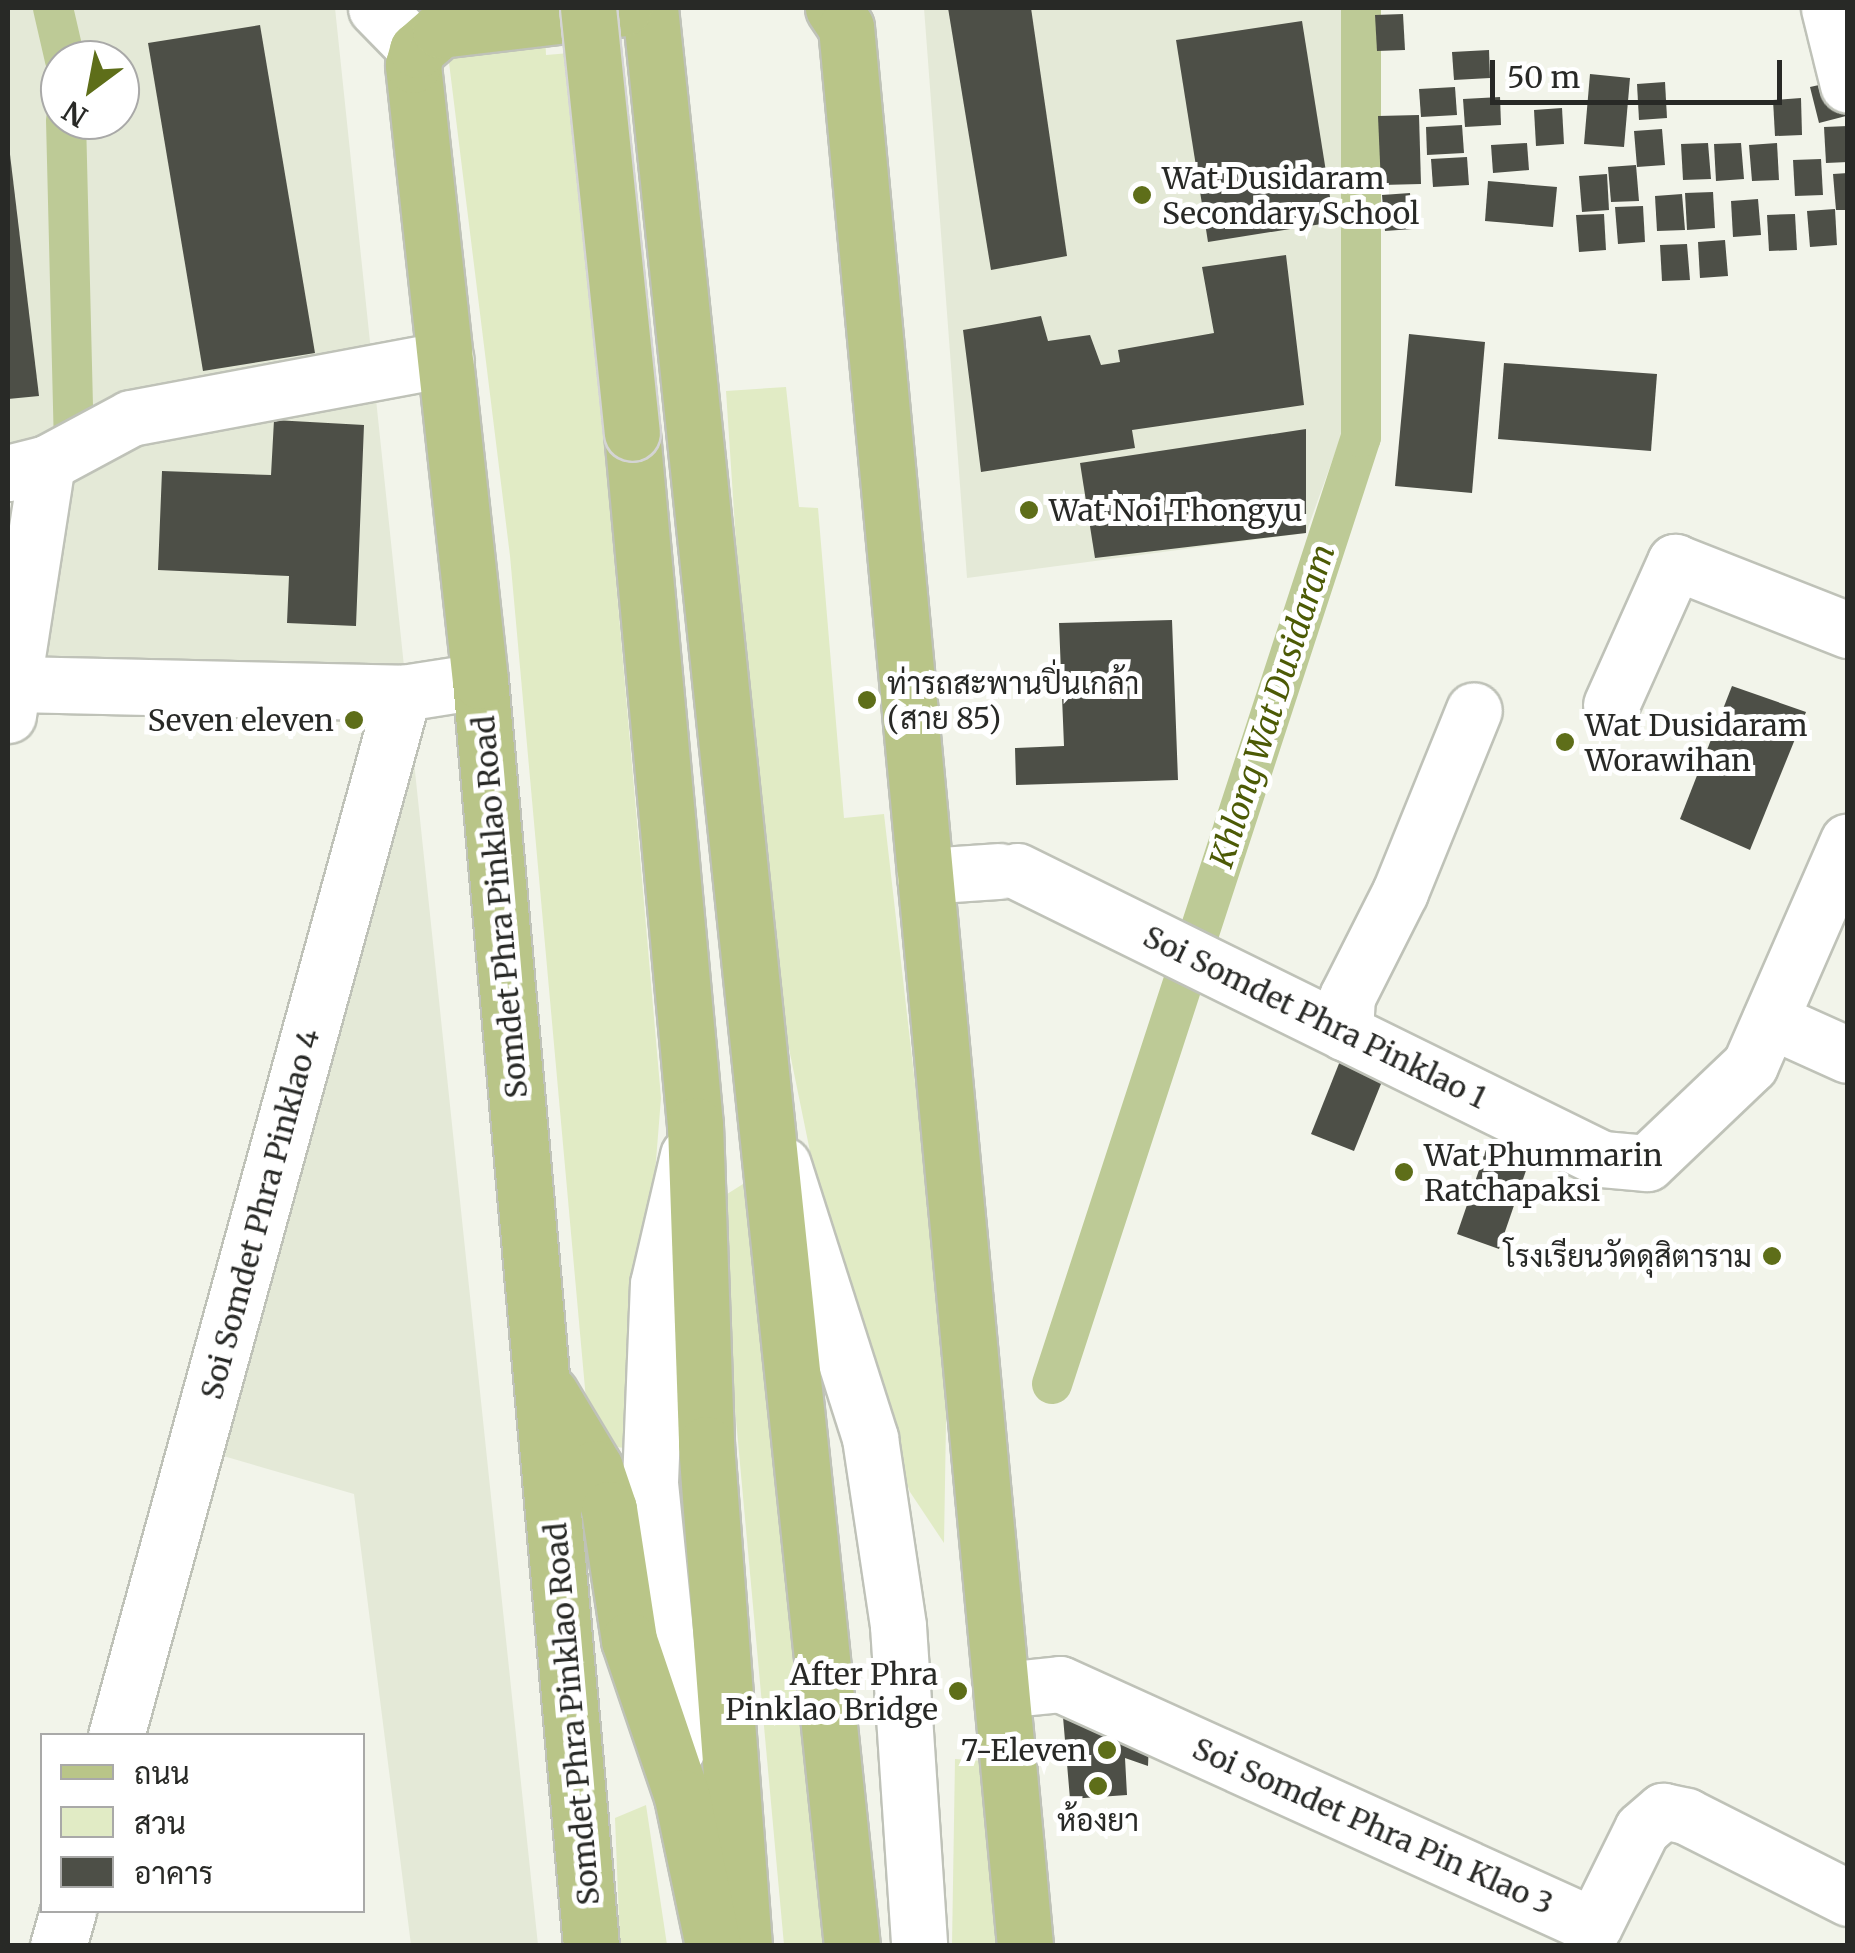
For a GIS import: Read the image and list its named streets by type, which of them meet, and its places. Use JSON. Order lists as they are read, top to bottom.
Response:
{
  "streets": {
    "main road": ["Somdet Phra Pinklao Road"],
    "street": ["Soi Somdet Phra Pinklao 1", "Soi Somdet Phra Pinklao 4", "Soi Somdet Phra Pin Klao 3"]
  },
  "water": ["Khlong Wat Dusidaram"],
  "places": [
    "Wat Dusidaram Secondary School",
    "Wat Noi Thongyu",
    "ท่ารถสะพานปิ่นเกล้า (สาย 85)",
    "Seven eleven",
    "Wat Dusidaram Worawihan",
    "Wat Phummarin Ratchapaksi",
    "โรงเรียนวัดดุสิตาราม",
    "After Phra Pinklao Bridge",
    "7-Eleven",
    "ห้องยา"
  ],
  "legend": ["ถนน", "สวน", "อาคาร"],
  "scale_bar": "50 m",
  "north": "bottom left"
}
